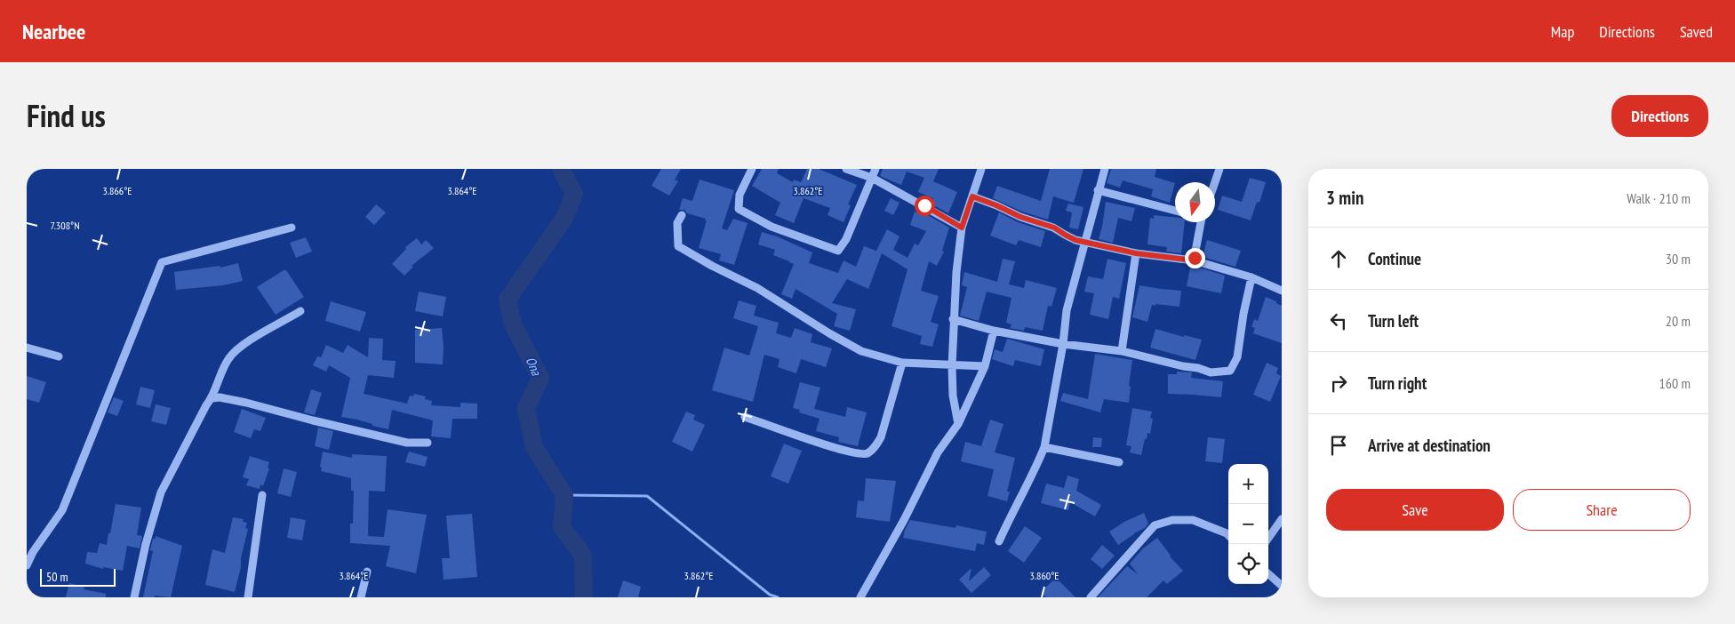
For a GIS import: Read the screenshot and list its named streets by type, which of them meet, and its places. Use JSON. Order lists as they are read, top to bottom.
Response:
{
  "water": ["Ona"],
  "scale_bar": "50 m",
  "north": "bottom",
  "page": {
    "header": "Nearbee",
    "nav": ["Map", "Directions", "Saved"],
    "title": "Find us",
    "buttons": [
      "Directions",
      ["Save", "Share"]
    ],
    "heading": ["3 min", "Walk · 210 m"],
    "list": [
      ["Continue", "30 m"],
      ["Turn left", "20 m"],
      ["Turn right", "160 m"],
      "Arrive at destination"
    ],
    "map_buttons": ["+", "−"],
    "scale": "50 m"
  },
  "coordinates": [
    "3.866°E",
    "3.864°E",
    "3.862°E",
    "7.308°N",
    "3.860°E"
  ]
}
